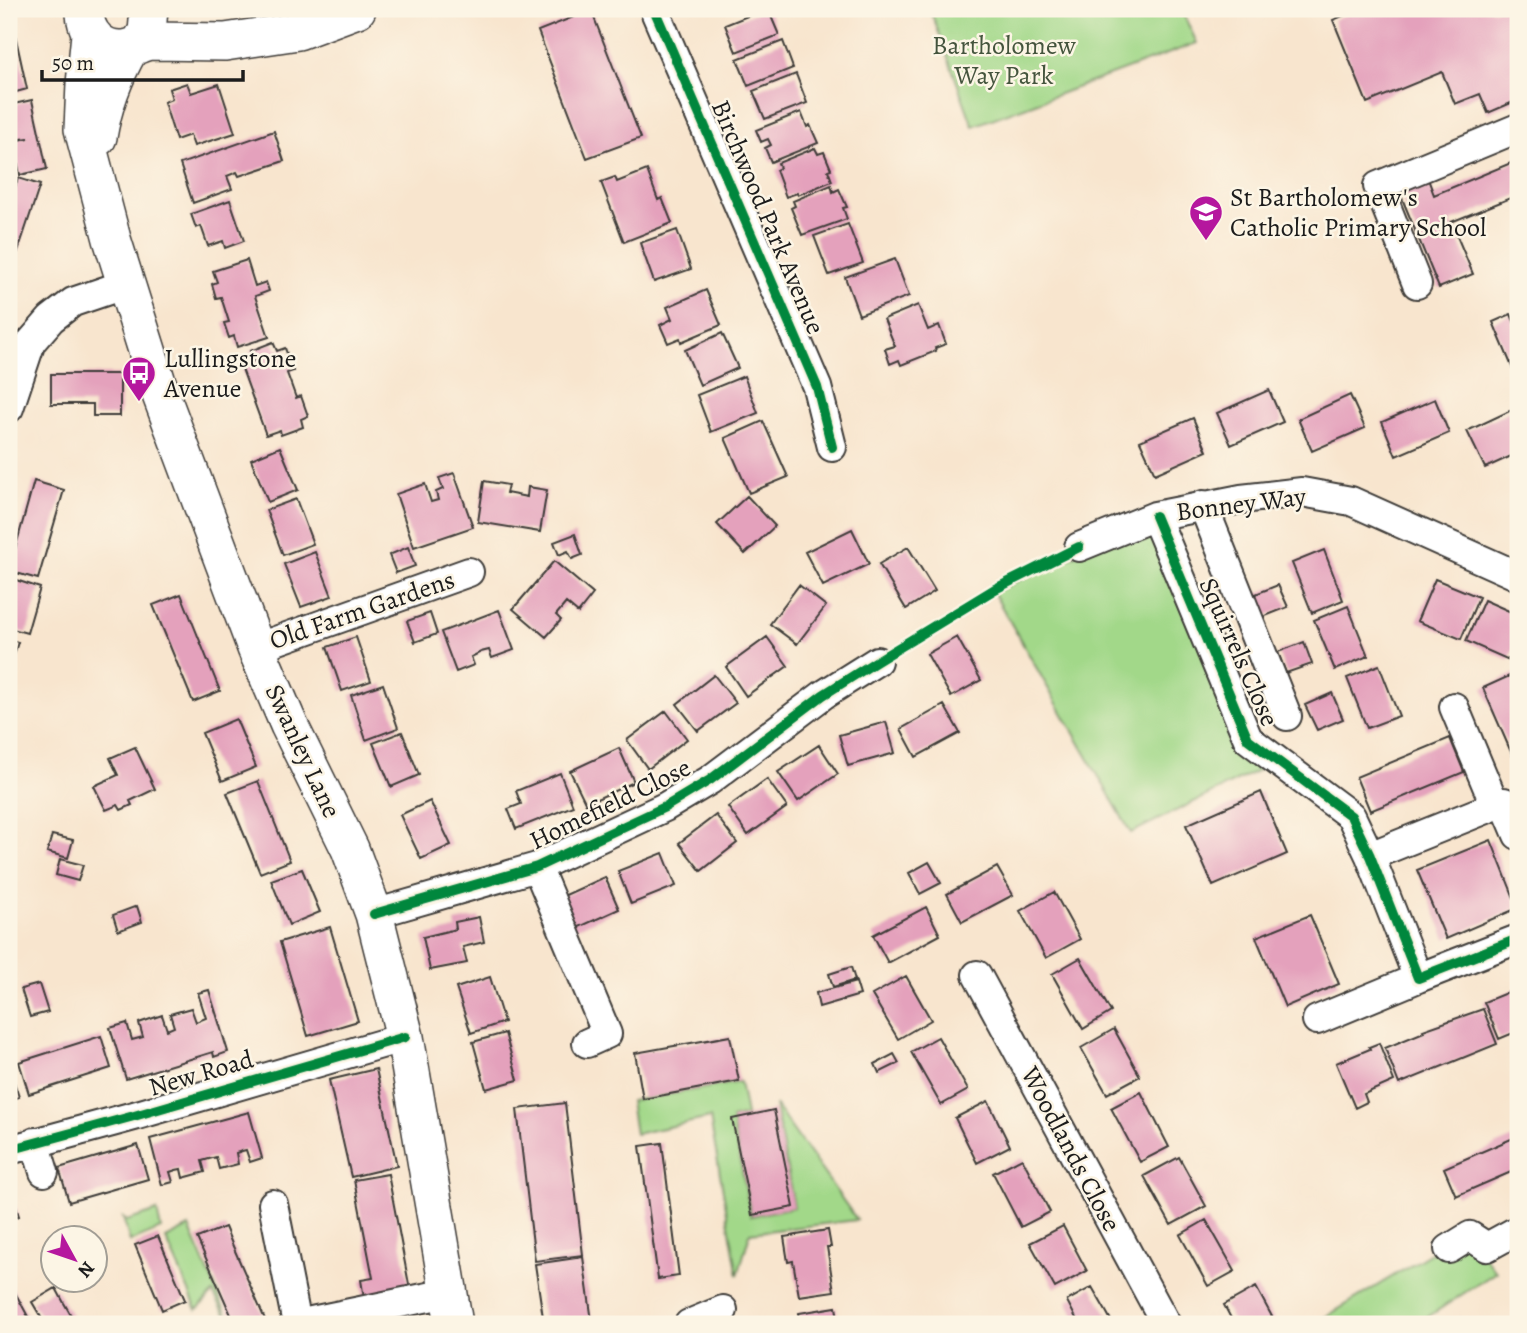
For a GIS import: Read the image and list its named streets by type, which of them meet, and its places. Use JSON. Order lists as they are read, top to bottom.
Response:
{
  "streets": {
    "main road": ["Swanley Lane"],
    "street": [
      "Birchwood Park Avenue",
      "Bonney Way",
      "Old Farm Gardens",
      "Squirrels Close",
      "Homefield Close",
      "New Road",
      "Woodlands Close"
    ]
  },
  "crossings": [
    ["Bonney Way", "Squirrels Close"],
    ["Old Farm Gardens", "Swanley Lane"],
    ["Swanley Lane", "Homefield Close"],
    ["Swanley Lane", "New Road"]
  ],
  "parks": ["Bartholomew Way Park"],
  "places": {
    "school or university": ["St Bartholomew's Catholic Primary School"],
    "bus stop": ["Lullingstone Avenue"]
  },
  "scale_bar": "50 m",
  "north": "bottom right"
}
